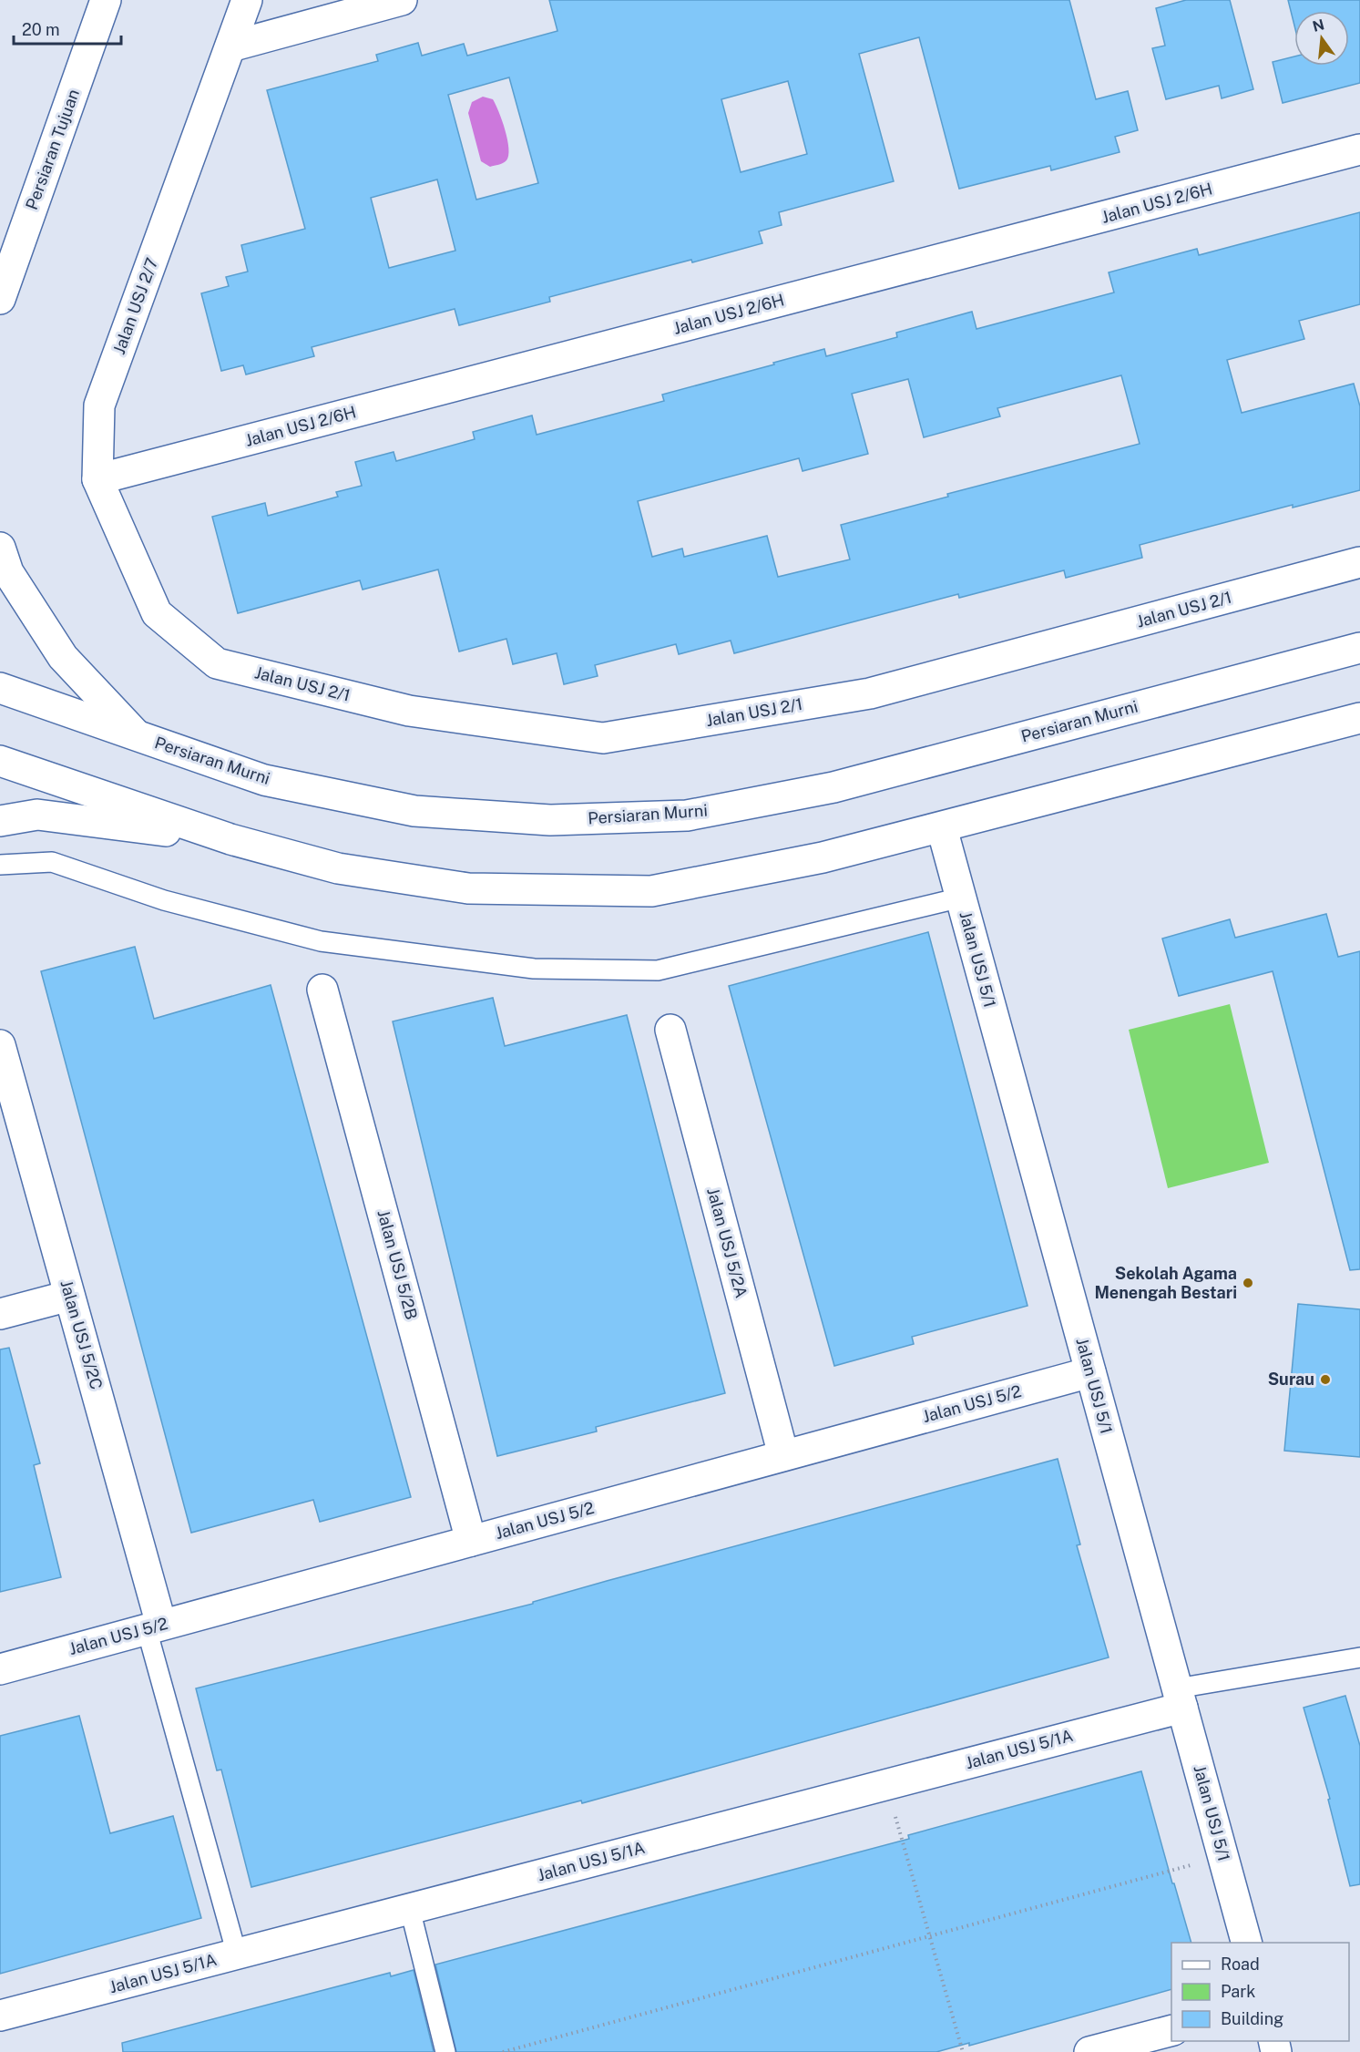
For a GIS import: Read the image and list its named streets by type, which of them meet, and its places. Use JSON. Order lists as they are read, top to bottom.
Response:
{
  "streets": {
    "street": [
      "Persiaran Tujuan",
      "Jalan USJ 2/6H",
      "Jalan USJ 2/7",
      "Jalan USJ 2/1",
      "Persiaran Murni",
      "Jalan USJ 5/1",
      "Jalan USJ 5/2A",
      "Jalan USJ 5/2B",
      "Jalan USJ 5/2C",
      "Jalan USJ 5/2",
      "Jalan USJ 5/1A"
    ]
  },
  "crossings": [
    ["Jalan USJ 2/6H", "Jalan USJ 2/7"],
    ["Jalan USJ 2/7", "Jalan USJ 2/1"],
    ["Jalan USJ 5/1", "Jalan USJ 5/2"],
    ["Jalan USJ 5/1", "Jalan USJ 5/1A"],
    ["Jalan USJ 5/2A", "Jalan USJ 5/2"],
    ["Jalan USJ 5/2B", "Jalan USJ 5/2"],
    ["Jalan USJ 5/2C", "Jalan USJ 5/2"]
  ],
  "places": ["Sekolah Agama Menengah Bestari", "Surau"],
  "legend": ["Road", "Park", "Building"],
  "scale_bar": "20 m",
  "north": "top"
}
